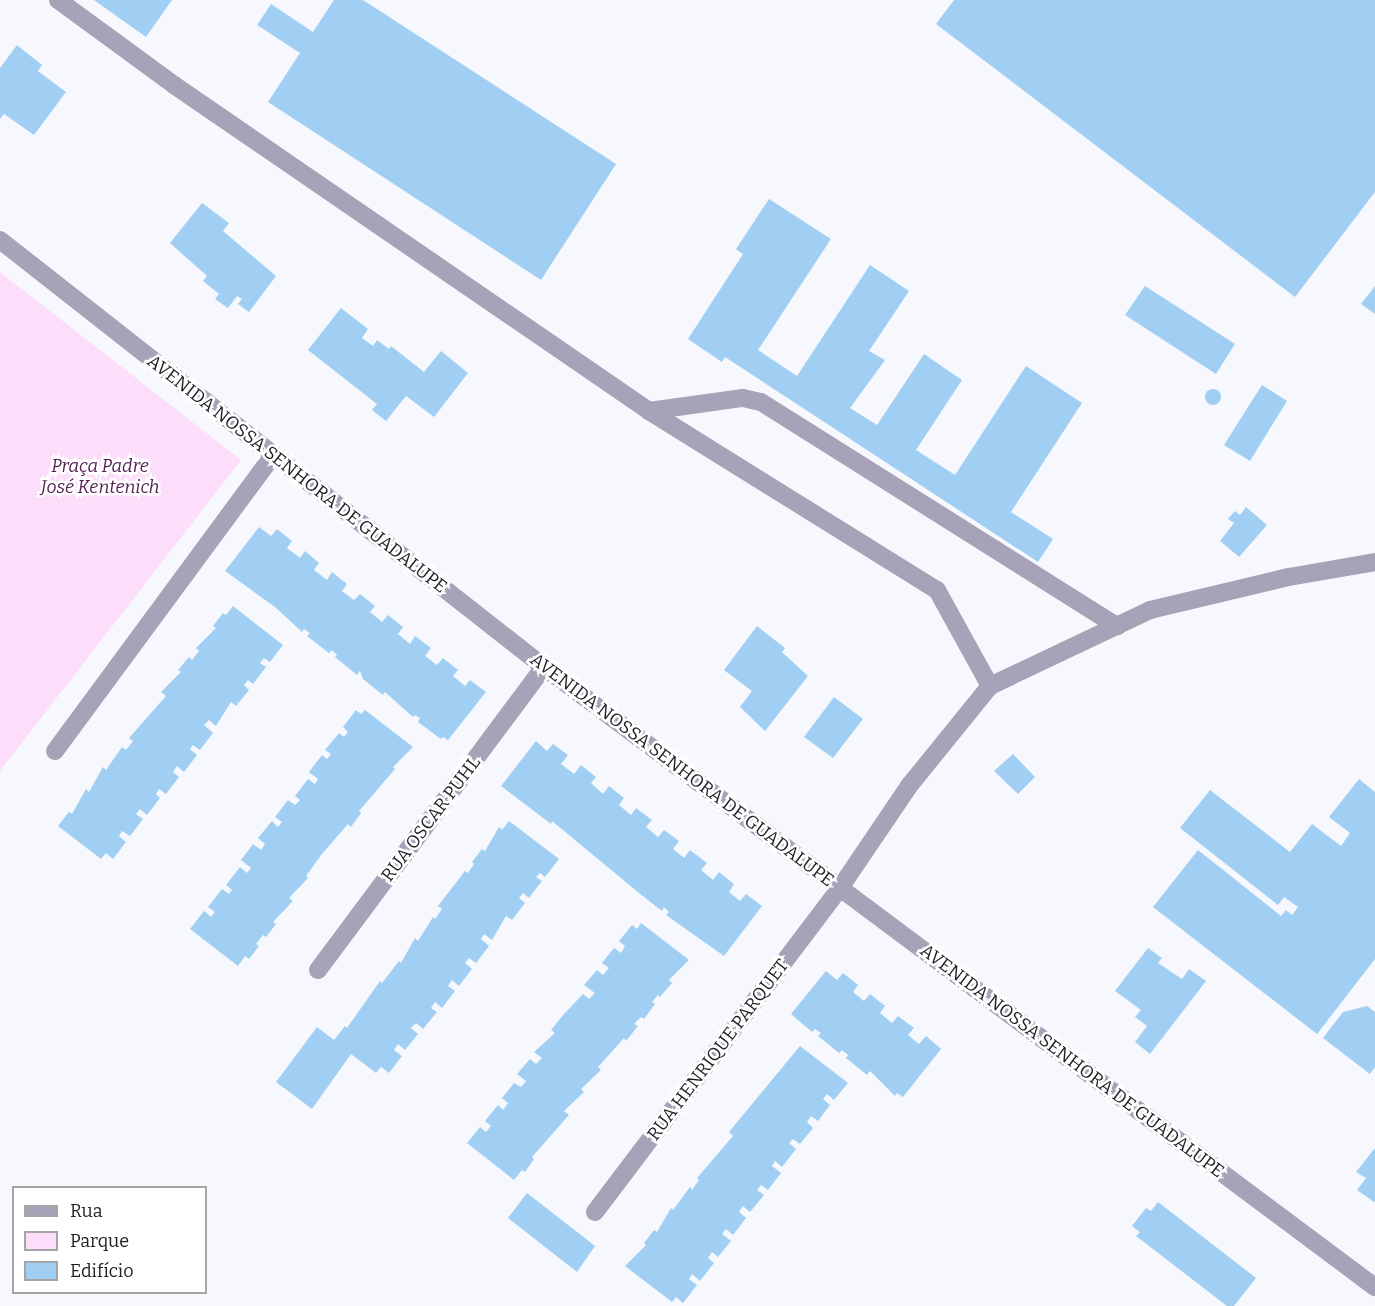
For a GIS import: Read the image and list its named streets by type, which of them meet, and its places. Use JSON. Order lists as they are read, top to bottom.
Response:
{
  "streets": {
    "street": ["AVENIDA NOSSA SENHORA DE GUADALUPE", "RUA OSCAR PUHL", "RUA HENRIQUE PARQUET"]
  },
  "crossings": [
    ["AVENIDA NOSSA SENHORA DE GUADALUPE", "RUA OSCAR PUHL"],
    ["AVENIDA NOSSA SENHORA DE GUADALUPE", "RUA HENRIQUE PARQUET"]
  ],
  "parks": ["Praça Padre José Kentenich"],
  "legend": ["Rua", "Parque", "Edifício"]
}
